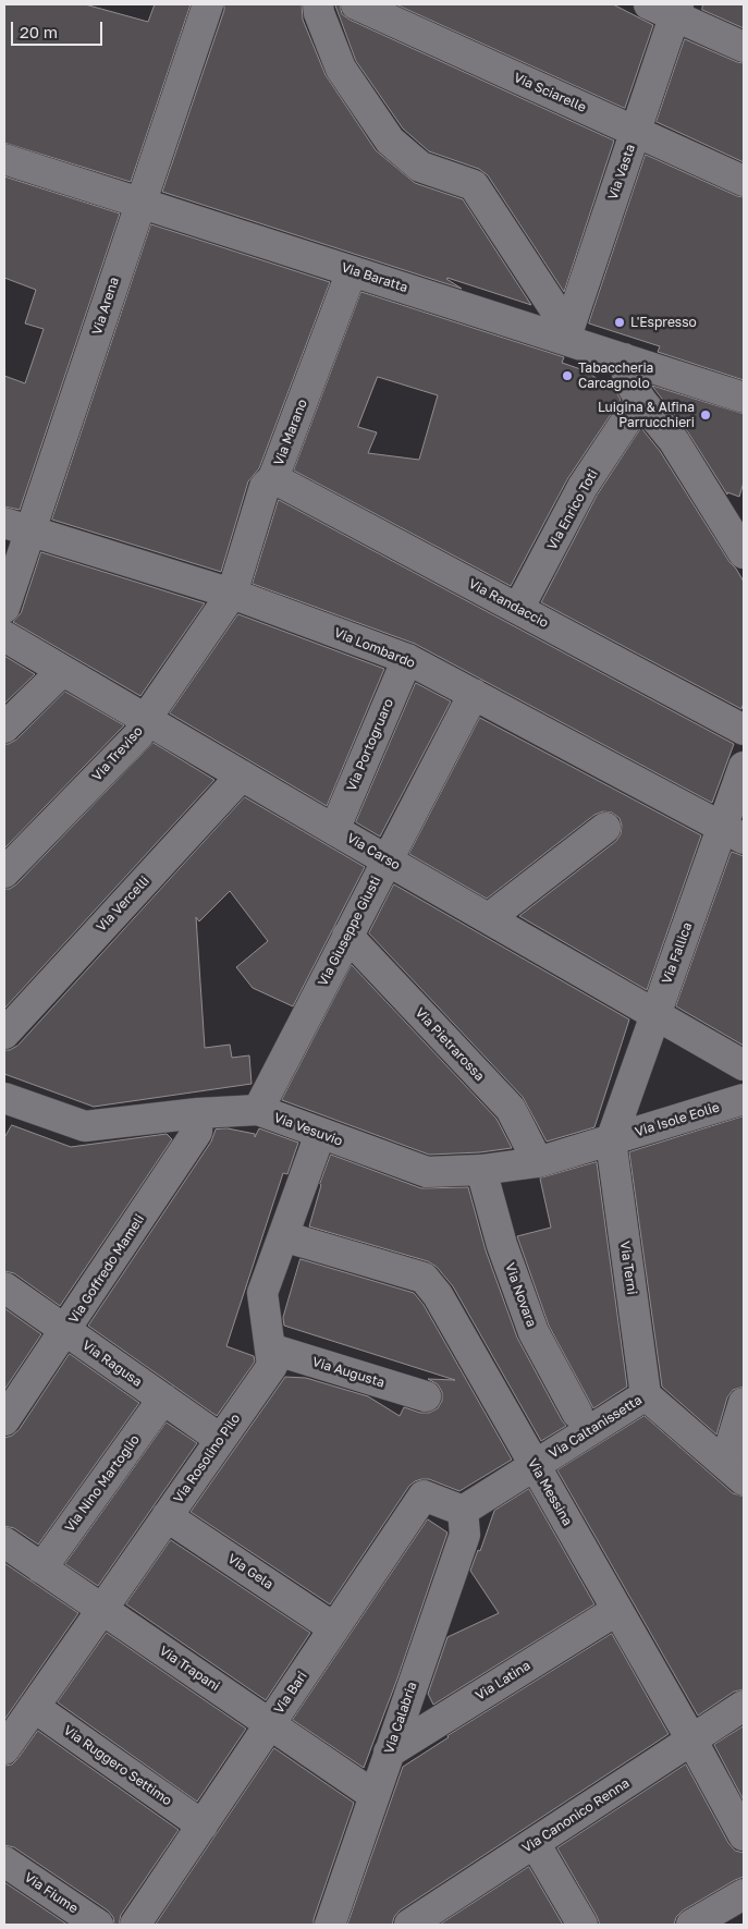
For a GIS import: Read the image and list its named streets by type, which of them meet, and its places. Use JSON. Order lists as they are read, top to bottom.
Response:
{
  "streets": {
    "street": [
      "Via Sciarelle",
      "Via Vasta",
      "Via Baratta",
      "Via Arena",
      "Via Marano",
      "Via Enrico Toti",
      "Via Randaccio",
      "Via Lombardo",
      "Via Portogruaro",
      "Via Treviso",
      "Via Carso",
      "Via Vercelli",
      "Via Giuseppe Giusti",
      "Via Fallica",
      "Via Pietrarossa",
      "Via Isole Eolie",
      "Via Vesuvio",
      "Via Terni",
      "Via Goffredo Mameli",
      "Via Novara",
      "Via Ragusa",
      "Via Augusta",
      "Via Caltanissetta",
      "Via Rosolino Pilo",
      "Via Nino Martoglio",
      "Via Messina",
      "Via Gela",
      "Via Trapani",
      "Via Latina",
      "Via Bari",
      "Via Calabria",
      "Via Ruggero Settimo",
      "Via Canonico Renna",
      "Via Fiume"
    ]
  },
  "crossings": [
    ["Via Sciarelle", "Via Vasta"],
    ["Via Vasta", "Via Baratta"],
    ["Via Baratta", "Via Arena"],
    ["Via Baratta", "Via Marano"],
    ["Via Arena", "Via Lombardo"],
    ["Via Marano", "Via Randaccio"],
    ["Via Marano", "Via Lombardo"],
    ["Via Marano", "Via Treviso"],
    ["Via Enrico Toti", "Via Randaccio"],
    ["Via Lombardo", "Via Portogruaro"],
    ["Via Lombardo", "Via Treviso"],
    ["Via Lombardo", "Via Giuseppe Giusti"],
    ["Via Lombardo", "Via Fallica"],
    ["Via Portogruaro", "Via Carso"],
    ["Via Treviso", "Via Carso"],
    ["Via Carso", "Via Vercelli"],
    ["Via Carso", "Via Giuseppe Giusti"],
    ["Via Carso", "Via Fallica"],
    ["Via Giuseppe Giusti", "Via Pietrarossa"],
    ["Via Giuseppe Giusti", "Via Vesuvio"],
    ["Via Fallica", "Via Isole Eolie"],
    ["Via Fallica", "Via Vesuvio"],
    ["Via Fallica", "Via Terni"],
    ["Via Pietrarossa", "Via Vesuvio"],
    ["Via Isole Eolie", "Via Vesuvio"],
    ["Via Isole Eolie", "Via Terni"],
    ["Via Vesuvio", "Via Terni"],
    ["Via Vesuvio", "Via Goffredo Mameli"],
    ["Via Vesuvio", "Via Novara"],
    ["Via Vesuvio", "Via Rosolino Pilo"],
    ["Via Terni", "Via Caltanissetta"],
    ["Via Goffredo Mameli", "Via Ragusa"],
    ["Via Ragusa", "Via Rosolino Pilo"],
    ["Via Ragusa", "Via Nino Martoglio"],
    ["Via Augusta", "Via Rosolino Pilo"],
    ["Via Caltanissetta", "Via Messina"],
    ["Via Caltanissetta", "Via Bari"],
    ["Via Caltanissetta", "Via Calabria"],
    ["Via Rosolino Pilo", "Via Messina"],
    ["Via Rosolino Pilo", "Via Gela"],
    ["Via Rosolino Pilo", "Via Trapani"],
    ["Via Rosolino Pilo", "Via Ruggero Settimo"],
    ["Via Nino Martoglio", "Via Trapani"],
    ["Via Messina", "Via Latina"],
    ["Via Messina", "Via Canonico Renna"],
    ["Via Gela", "Via Bari"],
    ["Via Trapani", "Via Bari"],
    ["Via Trapani", "Via Calabria"],
    ["Via Latina", "Via Calabria"],
    ["Via Bari", "Via Calabria"],
    ["Via Bari", "Via Ruggero Settimo"]
  ],
  "places": ["L'Espresso", "Tabaccheria Carcagnolo", "Luigina & Alfina Parrucchieri"],
  "scale_bar": "20 m"
}
